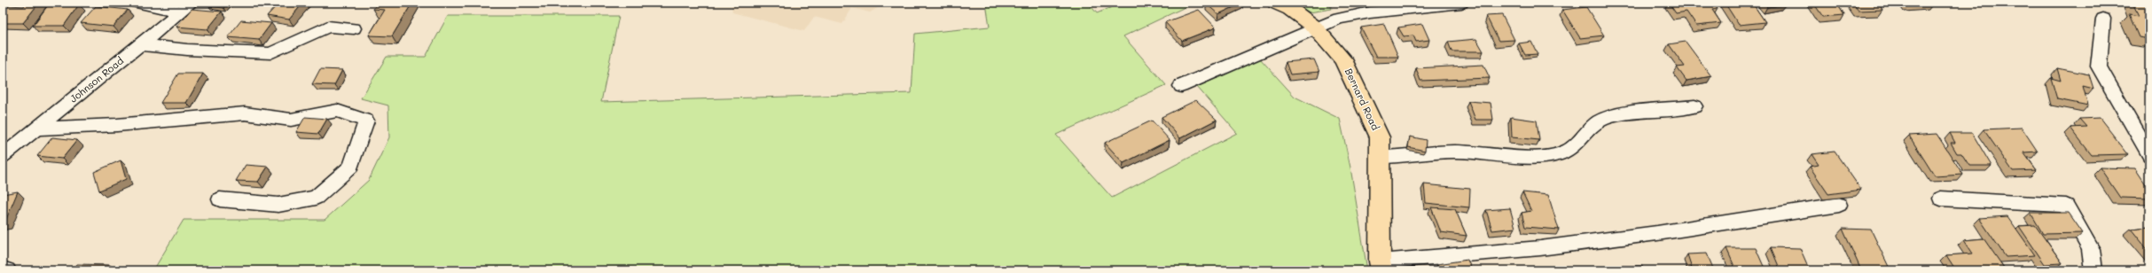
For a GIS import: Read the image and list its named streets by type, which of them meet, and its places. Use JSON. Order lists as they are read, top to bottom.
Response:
{
  "streets": {
    "main road": ["Bernard Road"],
    "street": ["Johnson Road"]
  }
}
